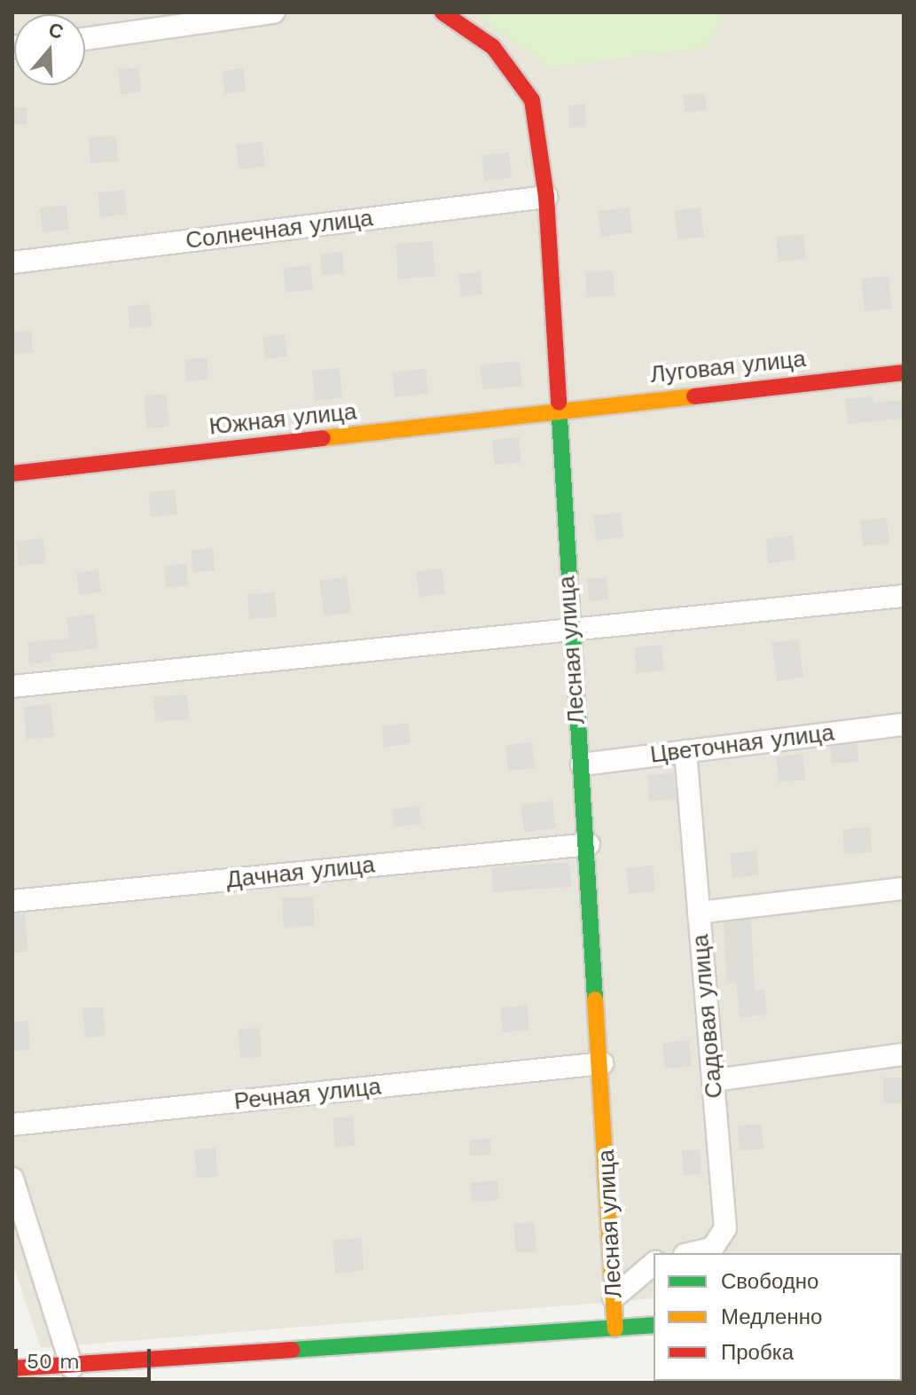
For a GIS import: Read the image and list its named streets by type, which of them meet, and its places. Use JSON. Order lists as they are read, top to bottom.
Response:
{
  "streets": {
    "street": [
      "Солнечная улица",
      "Луговая улица",
      "Южная улица",
      "Лесная улица",
      "Цветочная улица",
      "Дачная улица",
      "Садовая улица",
      "Речная улица"
    ]
  },
  "crossings": [
    ["Солнечная улица", "Лесная улица"],
    ["Луговая улица", "Южная улица"],
    ["Луговая улица", "Лесная улица"],
    ["Южная улица", "Лесная улица"],
    ["Лесная улица", "Цветочная улица"],
    ["Лесная улица", "Дачная улица"],
    ["Лесная улица", "Речная улица"],
    ["Цветочная улица", "Садовая улица"]
  ],
  "legend": ["Свободно", "Медленно", "Пробка"],
  "scale_bar": "50 m",
  "north": "top"
}
